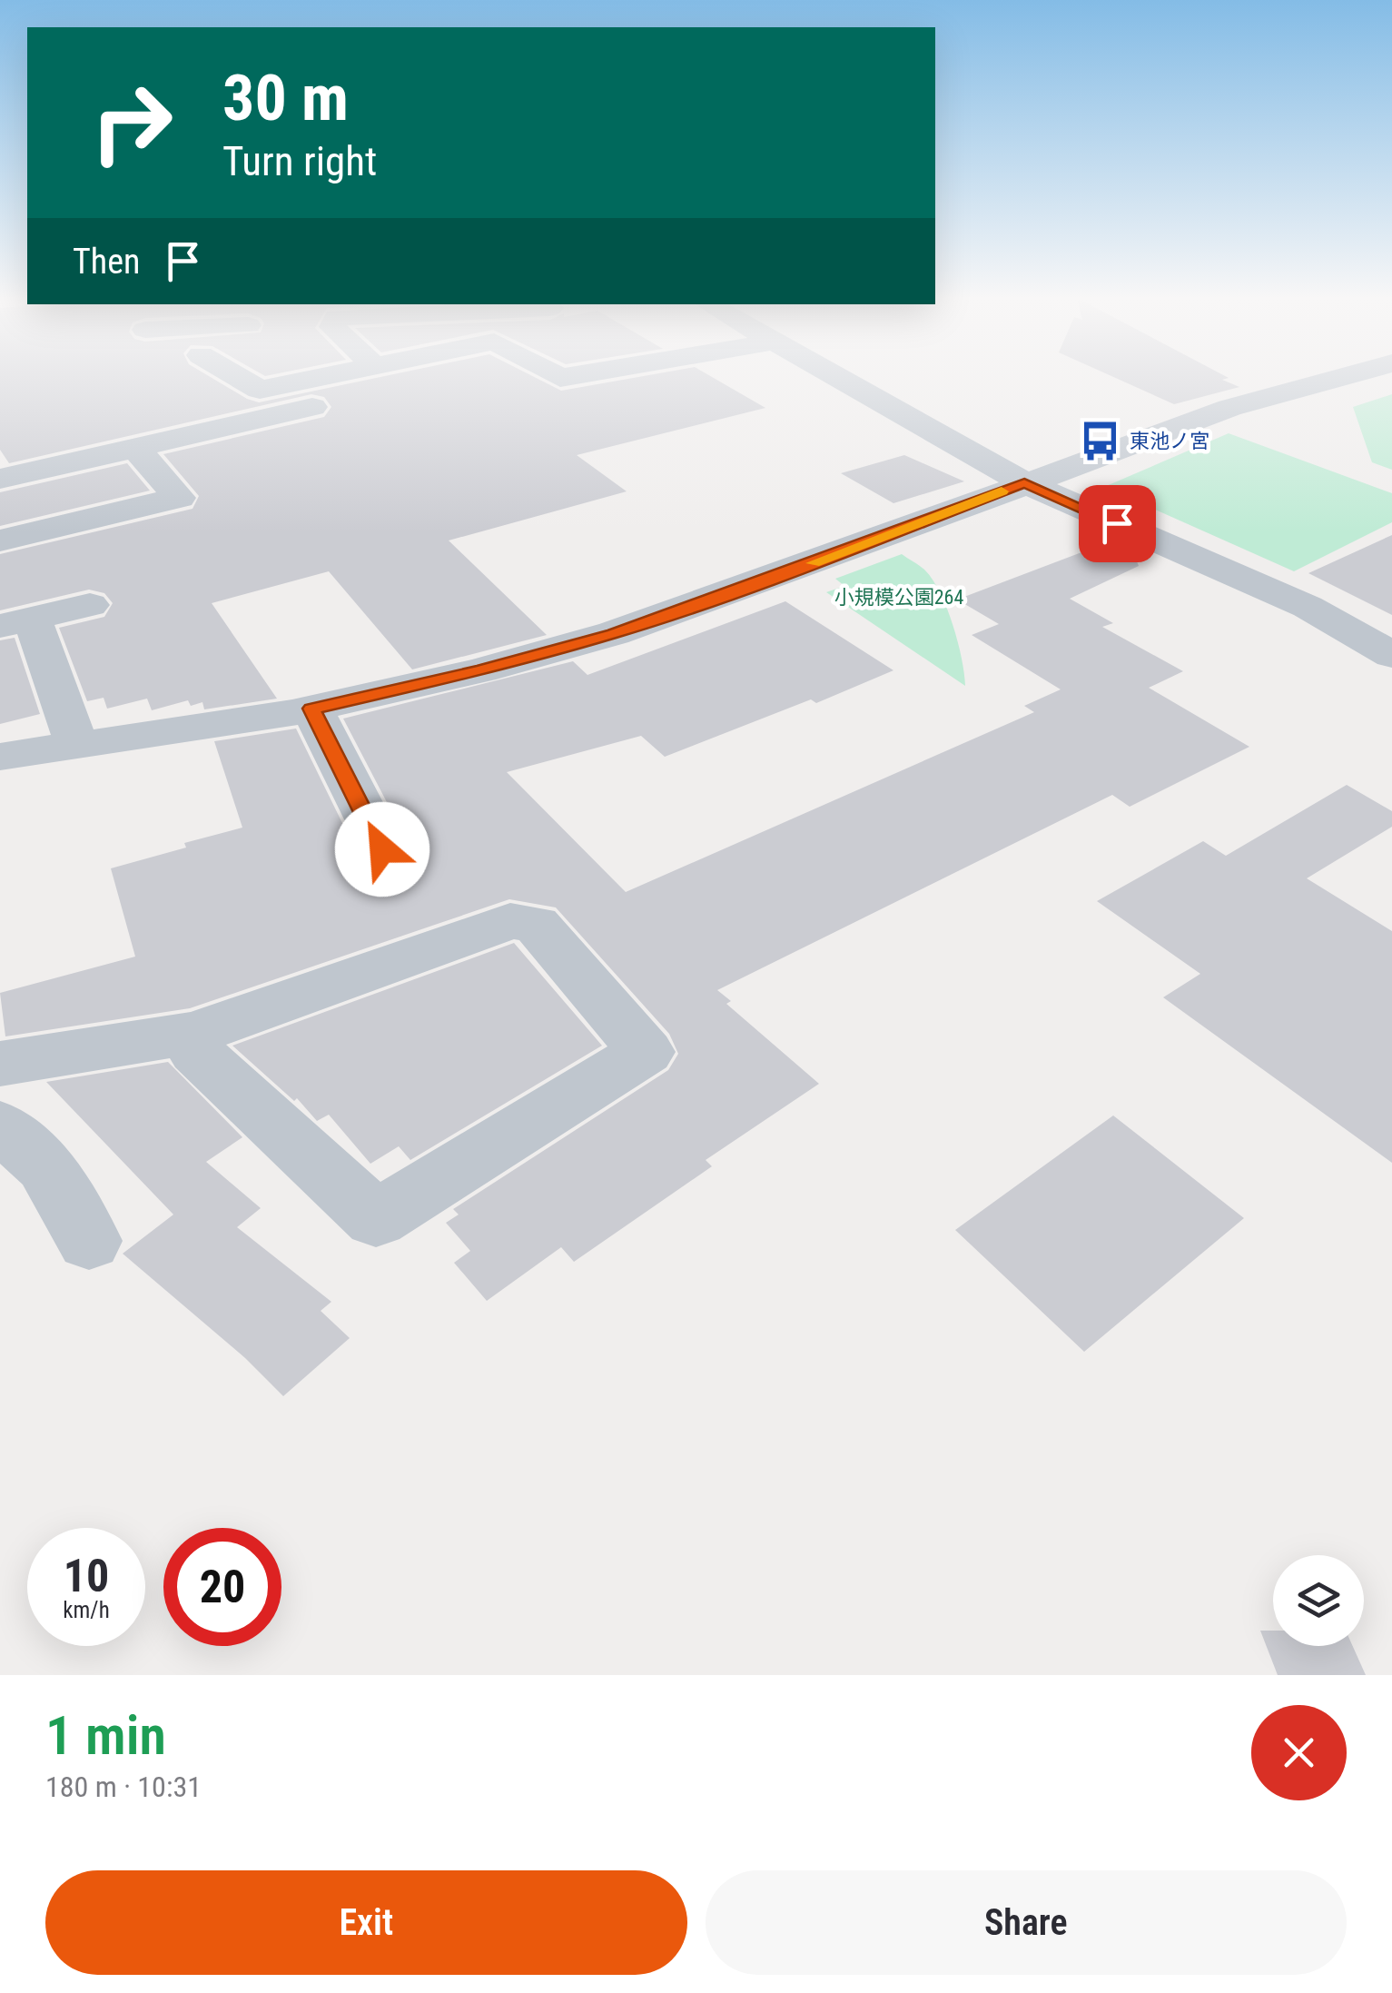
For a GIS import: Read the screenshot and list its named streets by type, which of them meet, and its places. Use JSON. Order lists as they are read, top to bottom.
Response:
{
  "parks": ["小規模公園264"],
  "places": {
    "bus stop": ["東池ノ宮"]
  },
  "page": {
    "turn": ["30 m", "Turn right"],
    "then": "Then",
    "speed": "10 km/h",
    "limit": "20",
    "heading": ["1 min", "180 m · 10:31"],
    "buttons": ["Exit", "Share"]
  }
}
